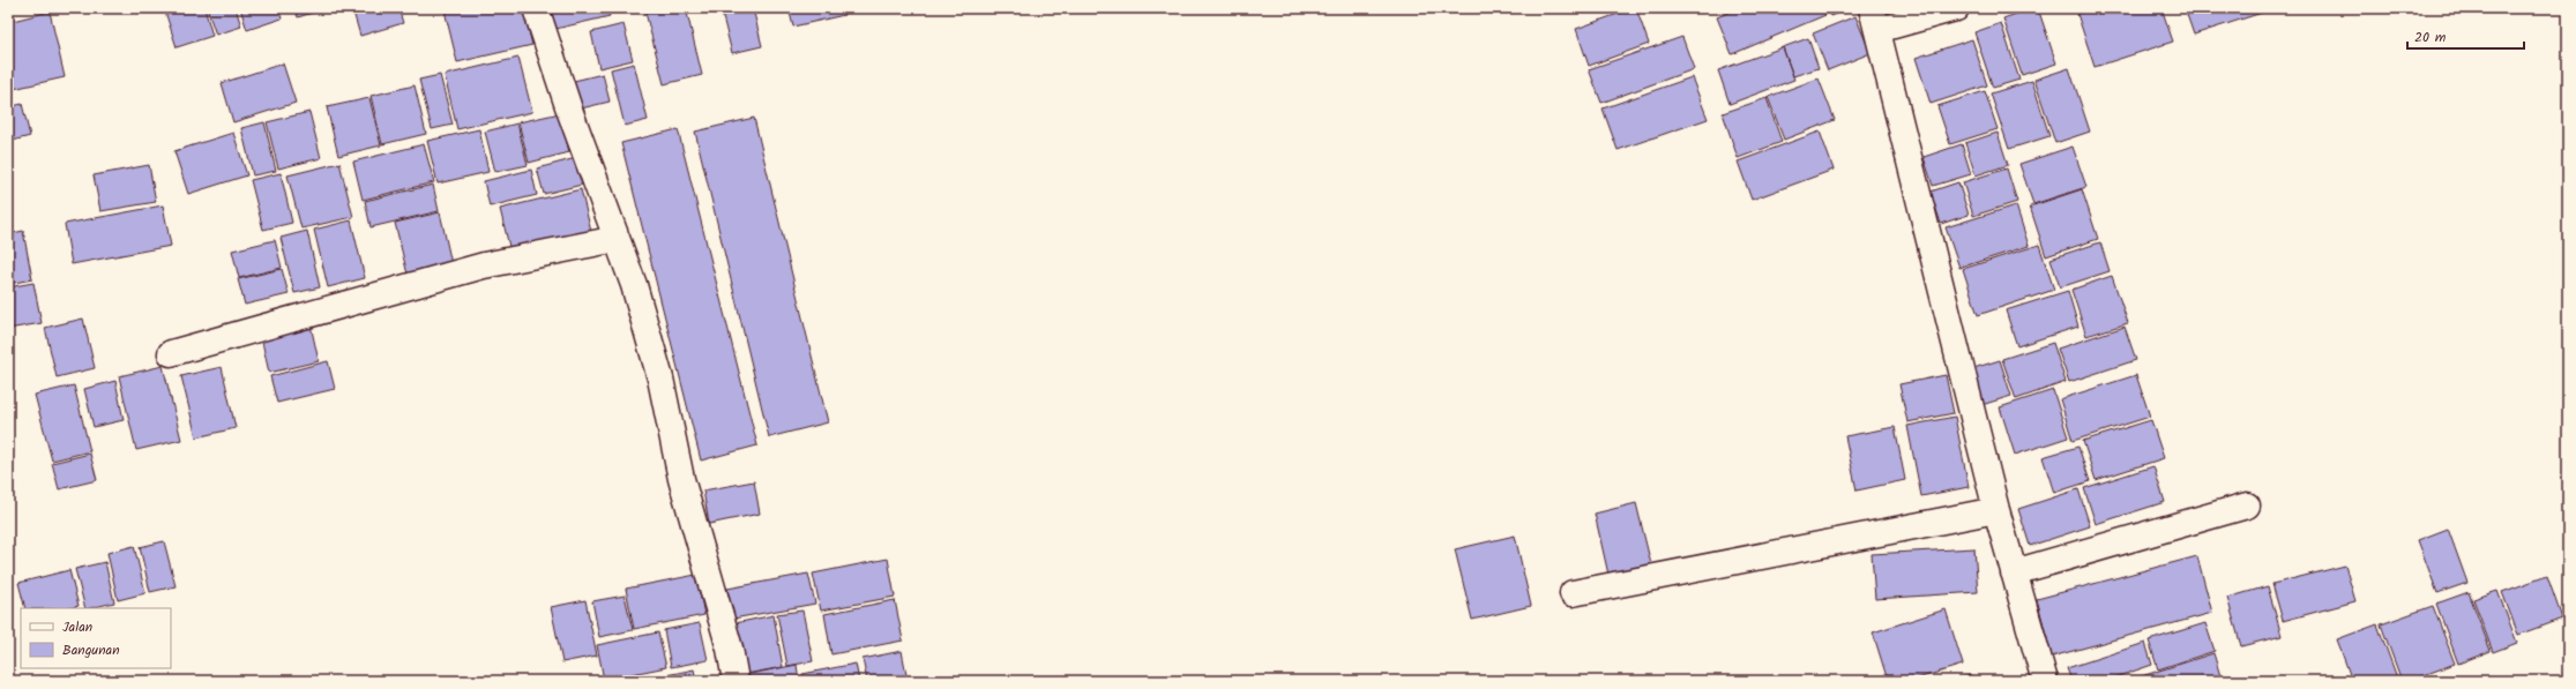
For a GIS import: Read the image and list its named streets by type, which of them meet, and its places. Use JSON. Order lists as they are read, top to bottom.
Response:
{
  "legend": ["Jalan", "Bangunan"],
  "scale_bar": "20 m"
}
